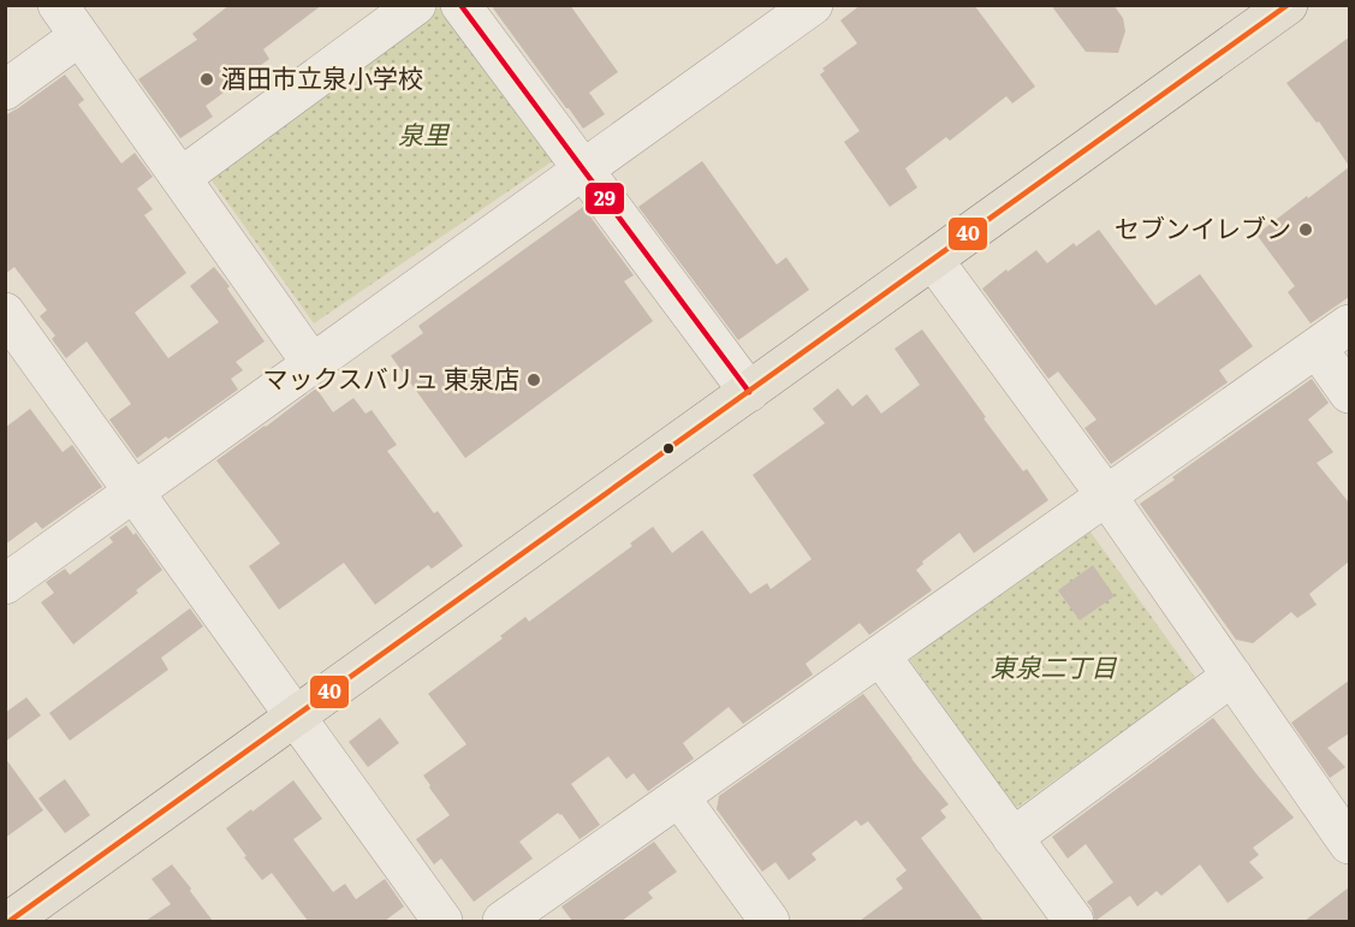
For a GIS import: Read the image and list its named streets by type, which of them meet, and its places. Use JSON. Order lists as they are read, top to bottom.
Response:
{
  "parks": ["泉里", "東泉二丁目"],
  "places": ["酒田市立泉小学校", "セブンイレブン", "マックスバリュ 東泉店"],
  "lines": ["transit line 29", "transit line 40"]
}
